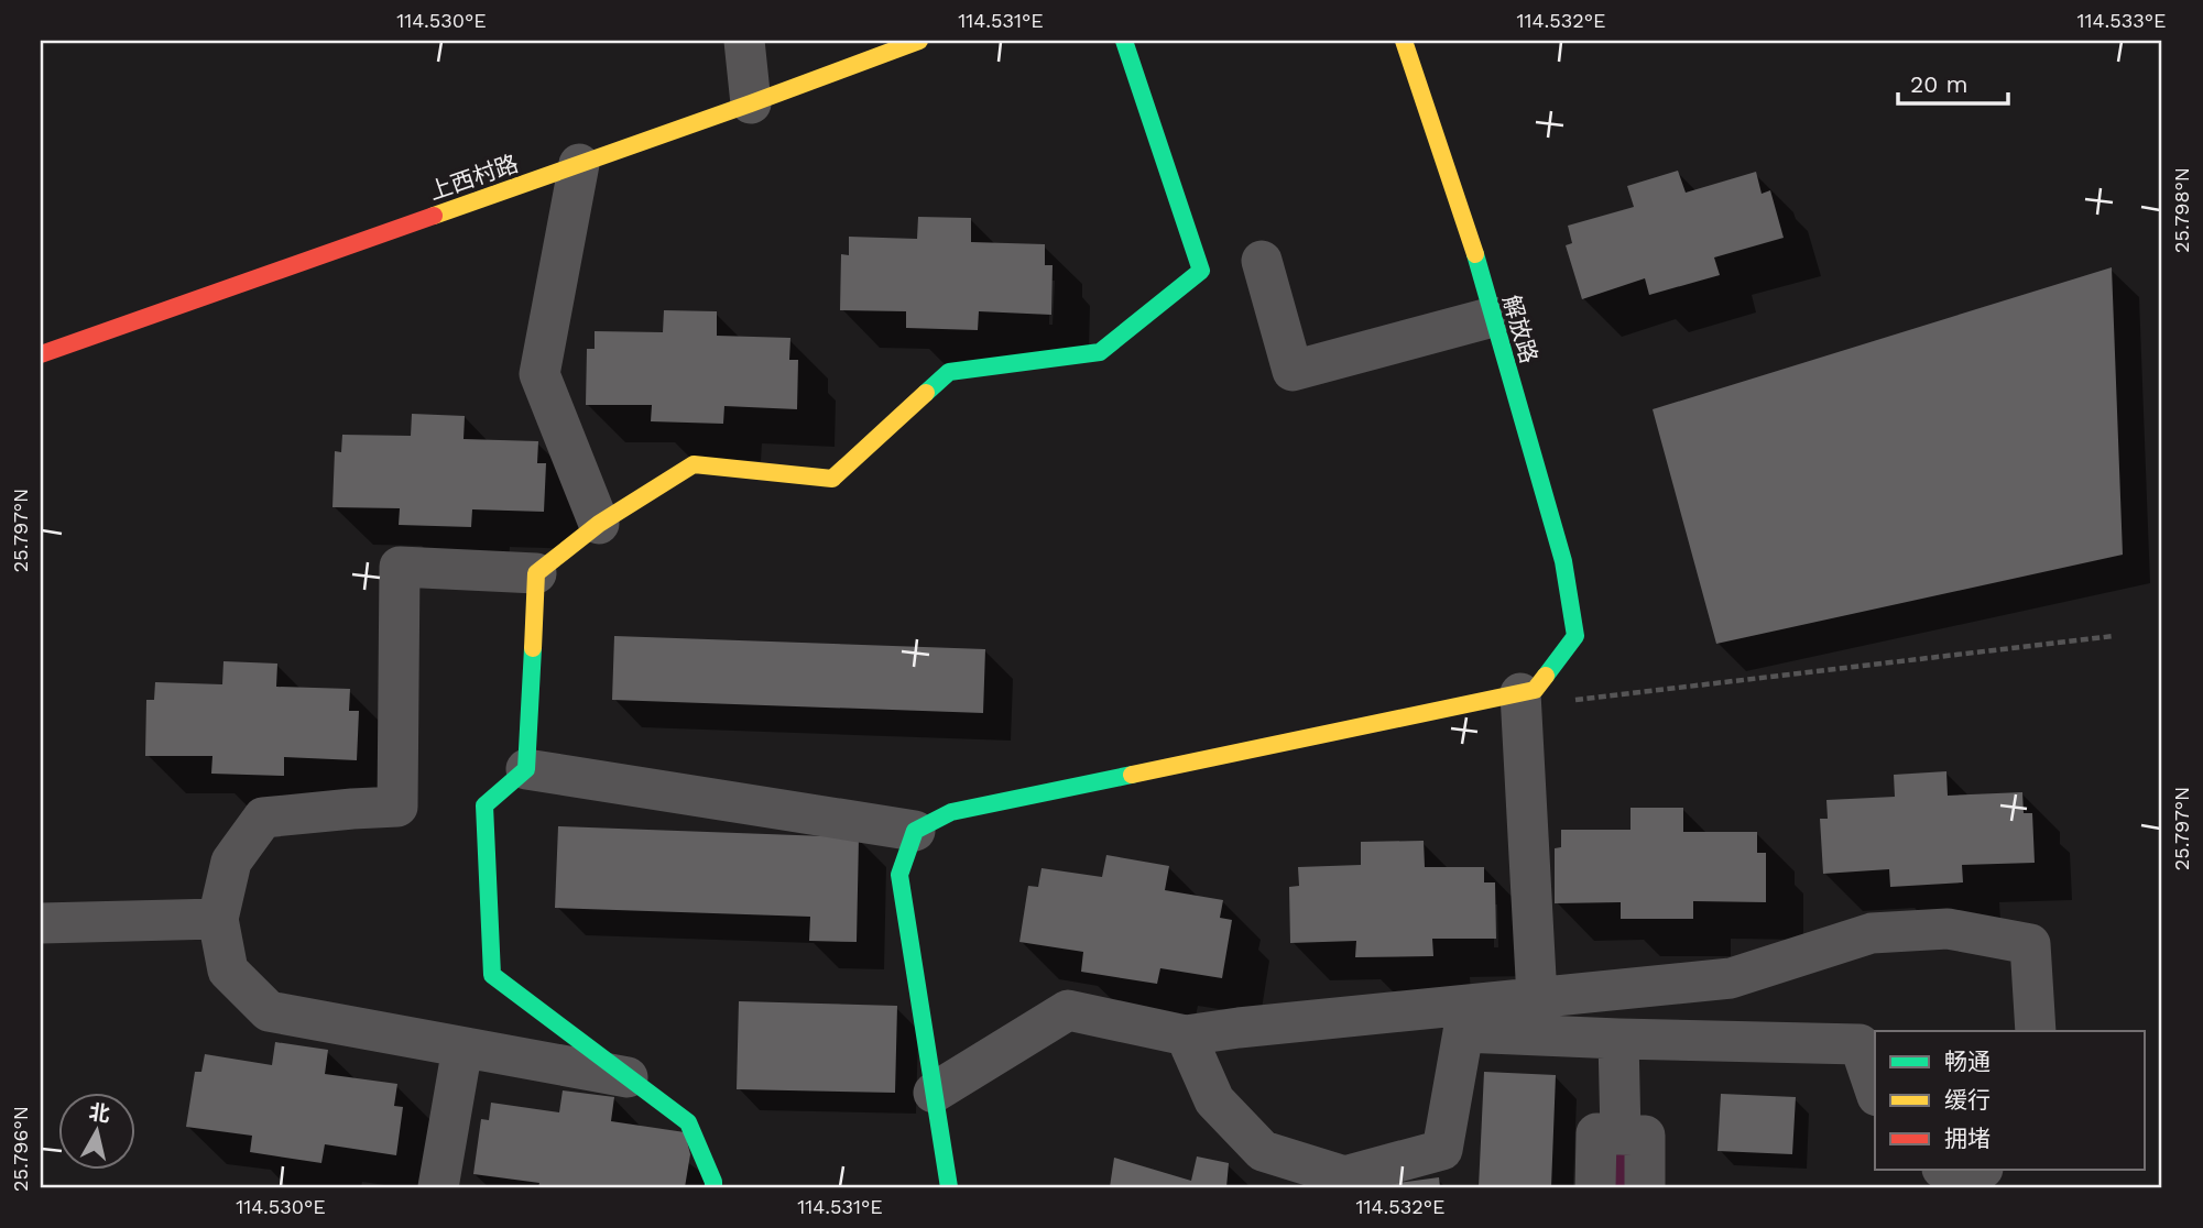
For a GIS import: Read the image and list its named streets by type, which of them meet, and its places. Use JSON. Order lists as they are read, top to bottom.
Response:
{
  "streets": {
    "street": ["上西村路", "解放路"]
  },
  "legend": ["畅通", "缓行", "拥堵"],
  "scale_bar": "20 m",
  "north": "top",
  "coordinates": [
    "114.530°E",
    "114.531°E",
    "114.532°E",
    "114.533°E",
    "25.798°N",
    "25.797°N",
    "25.796°N"
  ]
}
